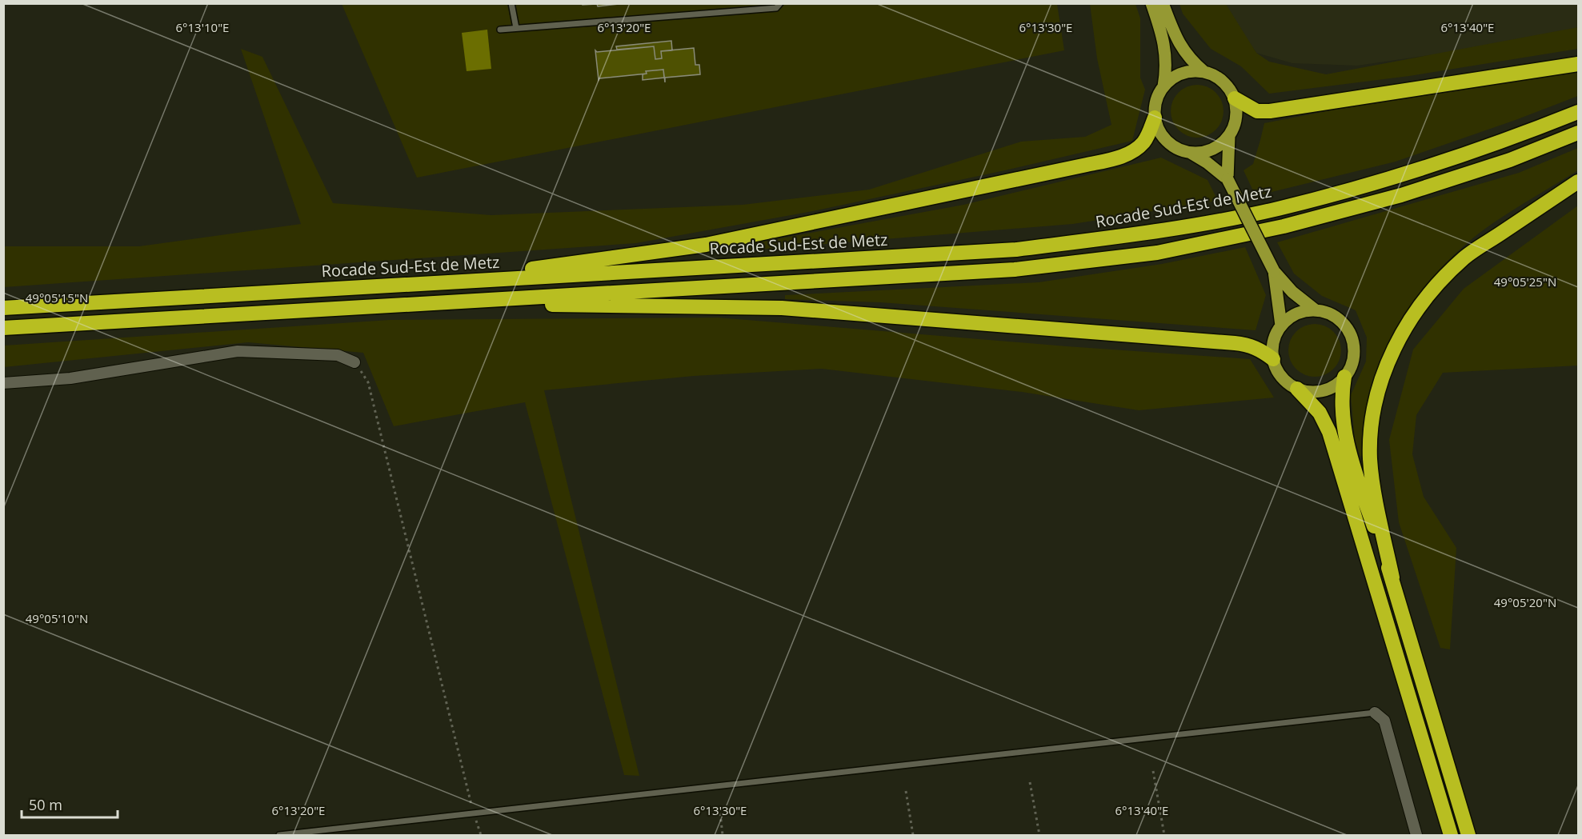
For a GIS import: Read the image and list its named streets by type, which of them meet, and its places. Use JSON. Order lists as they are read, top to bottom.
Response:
{
  "streets": {
    "highway": ["Rocade Sud-Est de Metz"]
  },
  "scale_bar": "50 m",
  "coordinates": [
    "6°13'10\"E",
    "6°13'20\"E",
    "6°13'30\"E",
    "6°13'40\"E",
    "49°05'25\"N",
    "49°05'15\"N",
    "49°05'20\"N",
    "49°05'10\"N"
  ]
}
